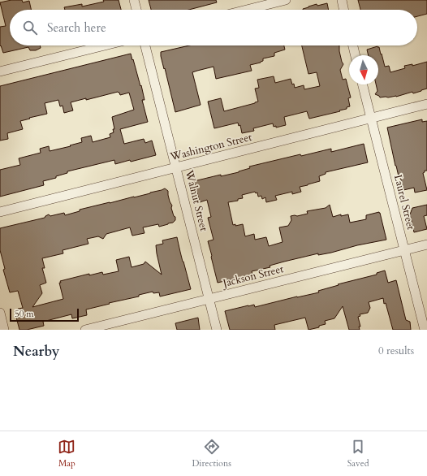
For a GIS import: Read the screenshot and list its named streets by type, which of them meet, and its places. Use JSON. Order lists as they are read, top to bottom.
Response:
{
  "streets": {
    "street": [
      "Washington Street",
      "Walnut Street",
      "Laurel Street",
      "Jackson Street"
    ]
  },
  "crossings": [
    ["Washington Street", "Walnut Street"],
    ["Washington Street", "Laurel Street"],
    ["Walnut Street", "Jackson Street"],
    ["Laurel Street", "Jackson Street"]
  ],
  "scale_bar": "50 m",
  "north": "bottom",
  "page": {
    "search": "Search here",
    "scale": "50 m",
    "heading": ["Nearby", "0 results"],
    "nav": ["Map", "Directions", "Saved"]
  }
}
